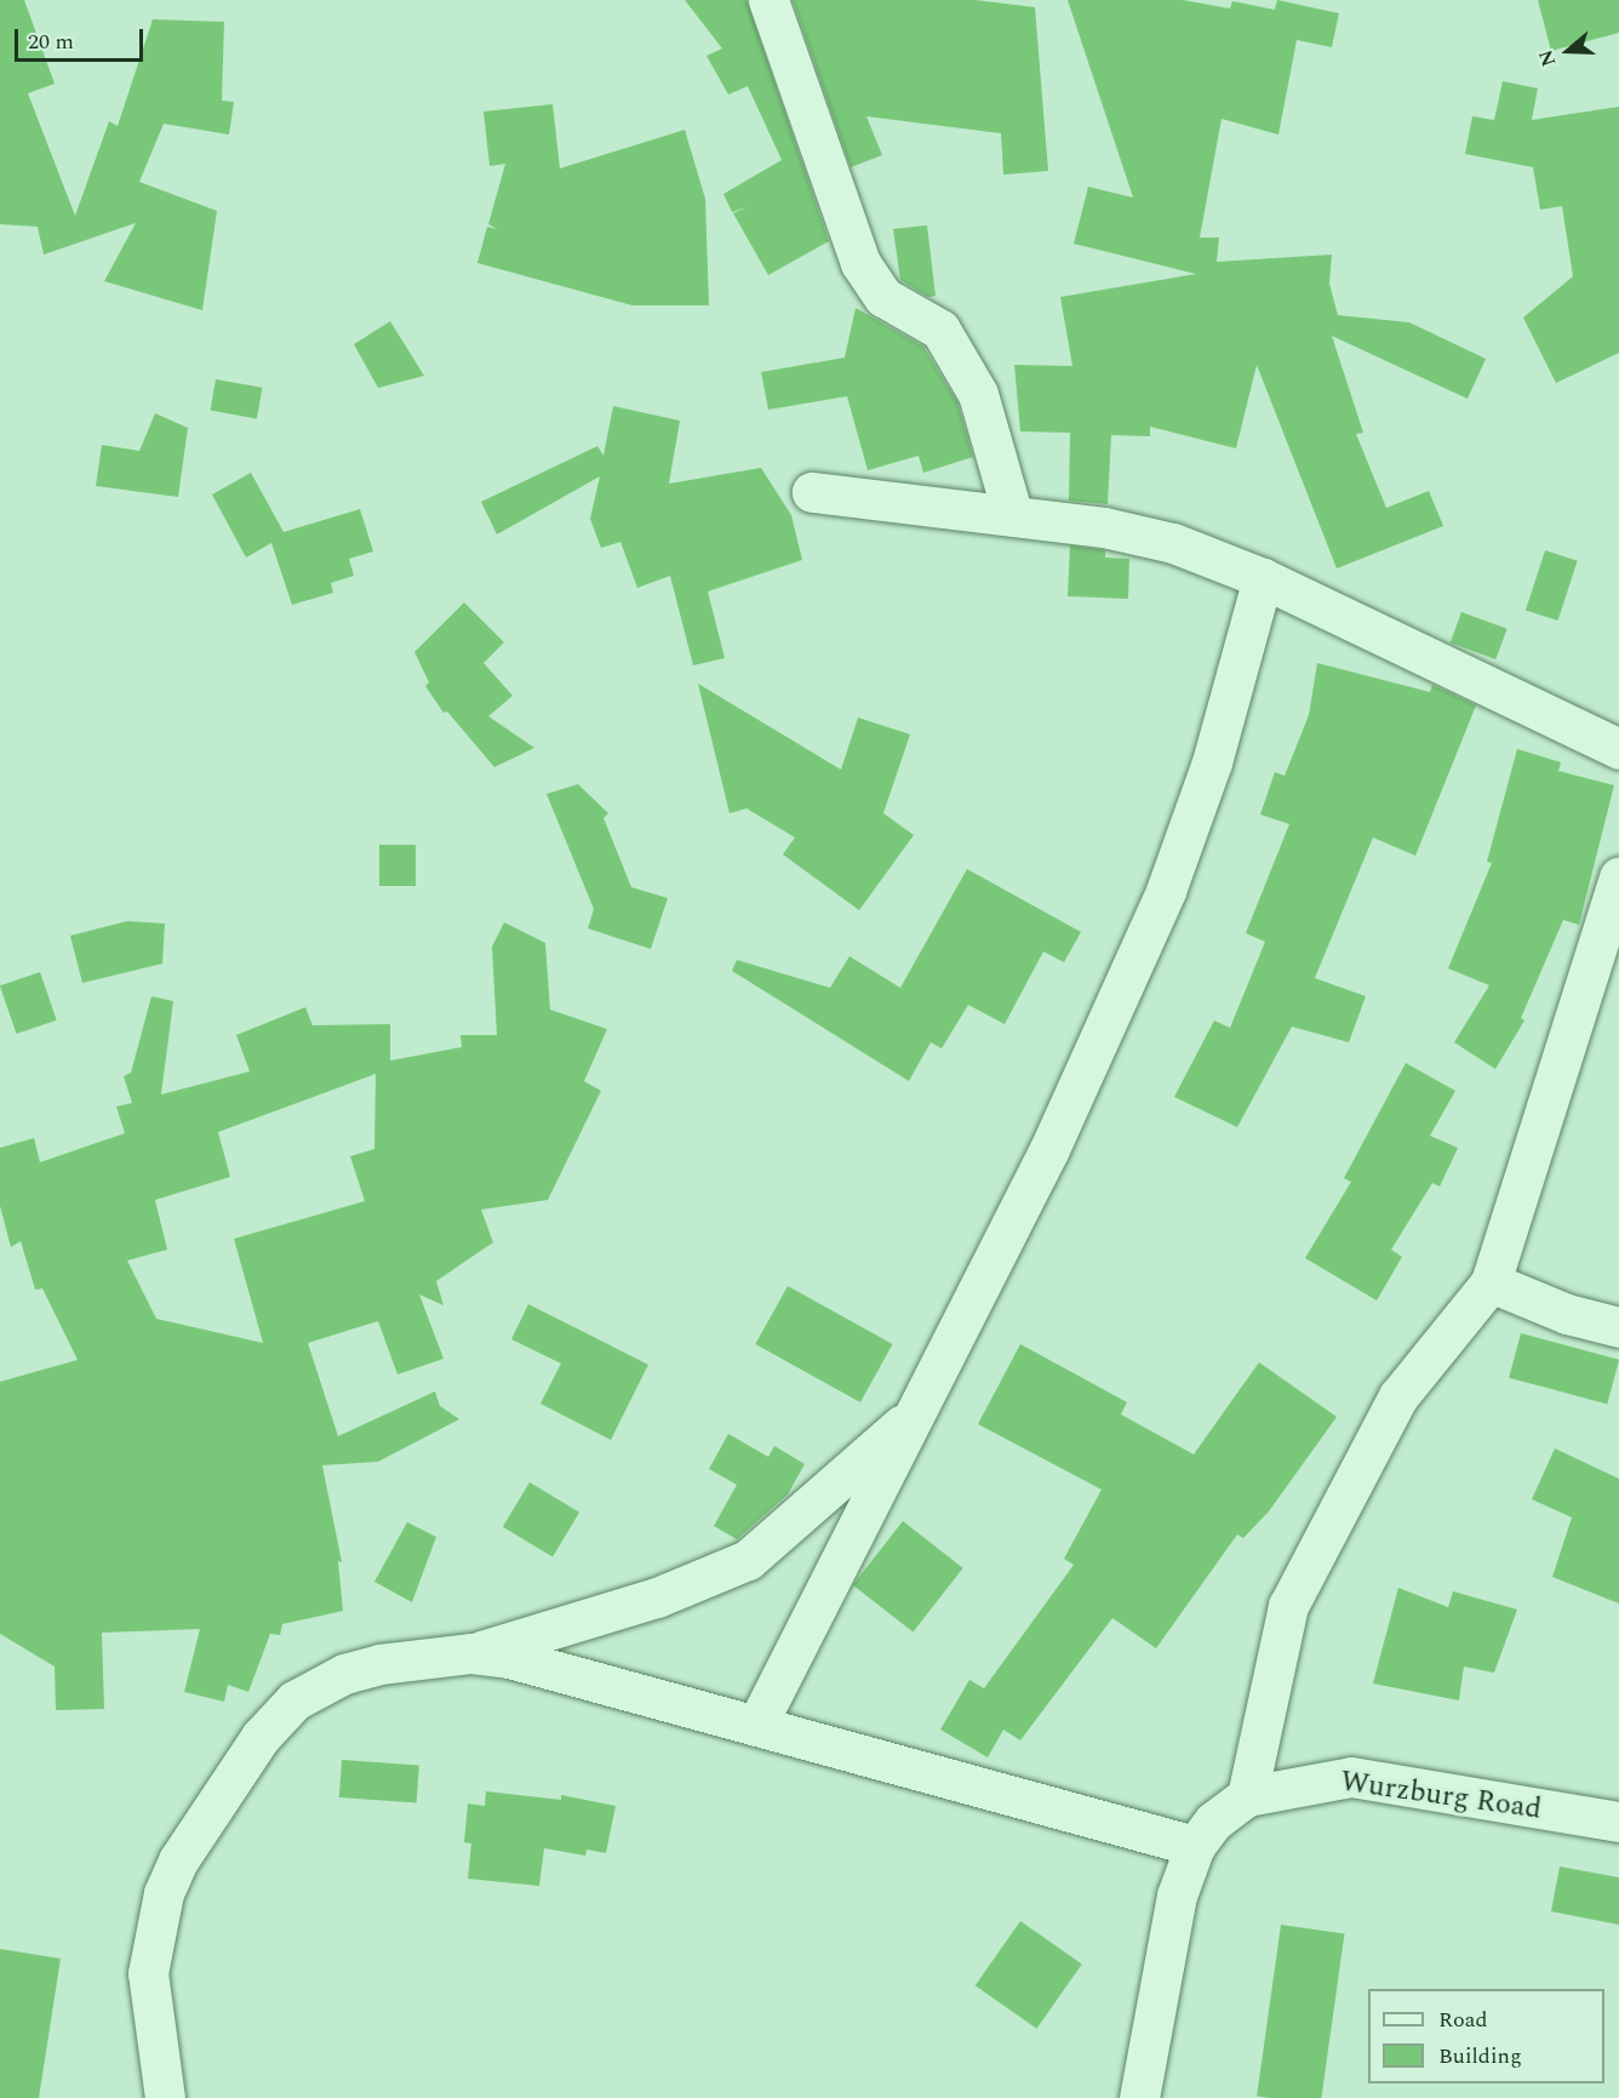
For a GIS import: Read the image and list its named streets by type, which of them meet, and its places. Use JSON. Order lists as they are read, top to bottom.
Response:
{
  "streets": {
    "street": ["Wurzburg Road"]
  },
  "legend": ["Road", "Building"],
  "scale_bar": "20 m",
  "north": "left"
}
